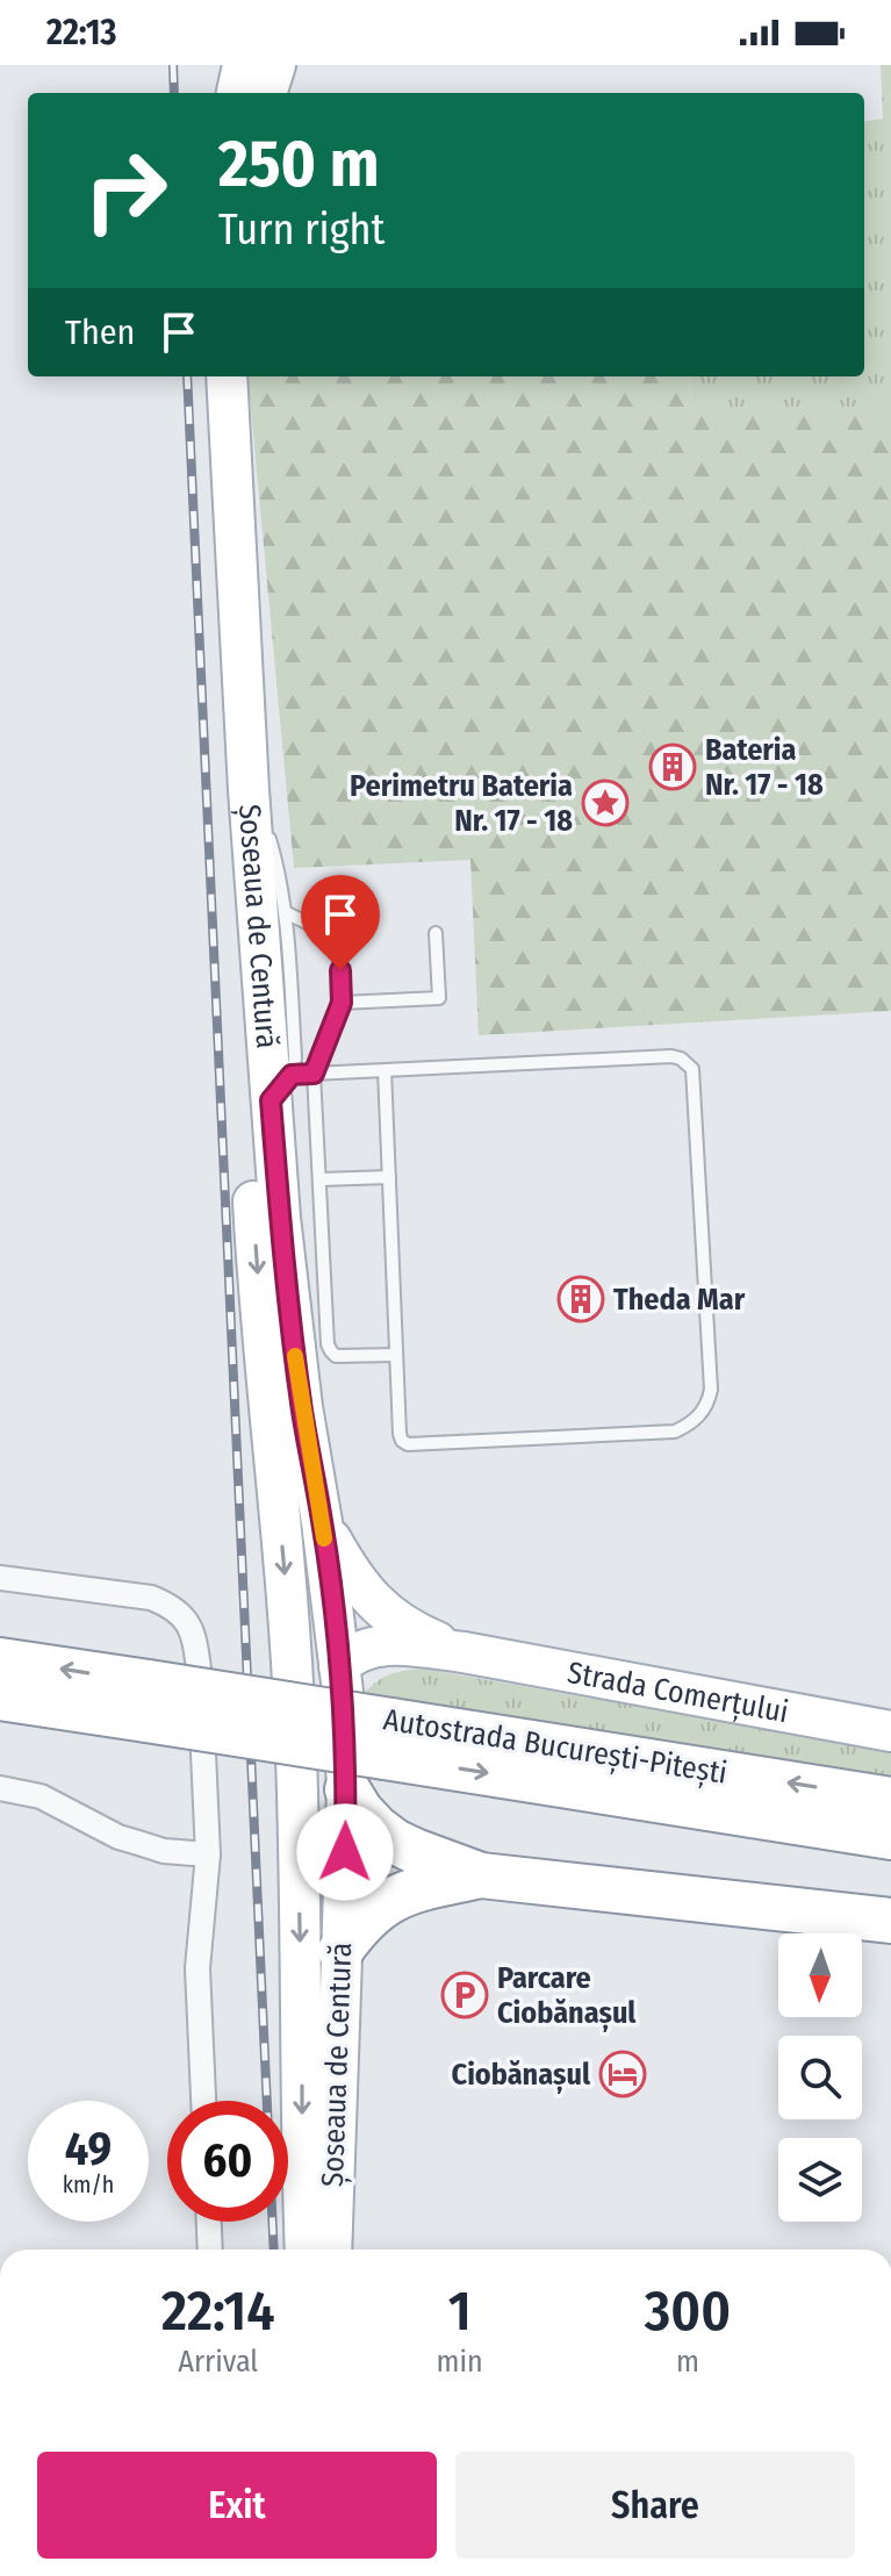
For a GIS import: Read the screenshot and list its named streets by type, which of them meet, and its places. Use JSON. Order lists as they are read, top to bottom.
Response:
{
  "streets": {
    "highway": ["Autostrada București-Pitești"],
    "main road": ["Șoseaua de Centură", "Strada Comerțului"]
  },
  "places": {
    "building": ["Bateria Nr. 17 - 18", "Theda Mar"],
    "place": ["Perimetru Bateria Nr. 17 - 18"],
    "parking": ["Parcare Ciobănașul"],
    "hotel": ["Ciobănașul"]
  },
  "north": "bottom",
  "page": {
    "status": "22:13",
    "turn": ["250 m", "Turn right"],
    "then": "Then",
    "speed": "49 km/h",
    "limit": "60",
    "eta": [
      "22:14",
      "Arrival",
      "1",
      "min",
      "300",
      "m"
    ],
    "buttons": ["Exit", "Share"]
  }
}
